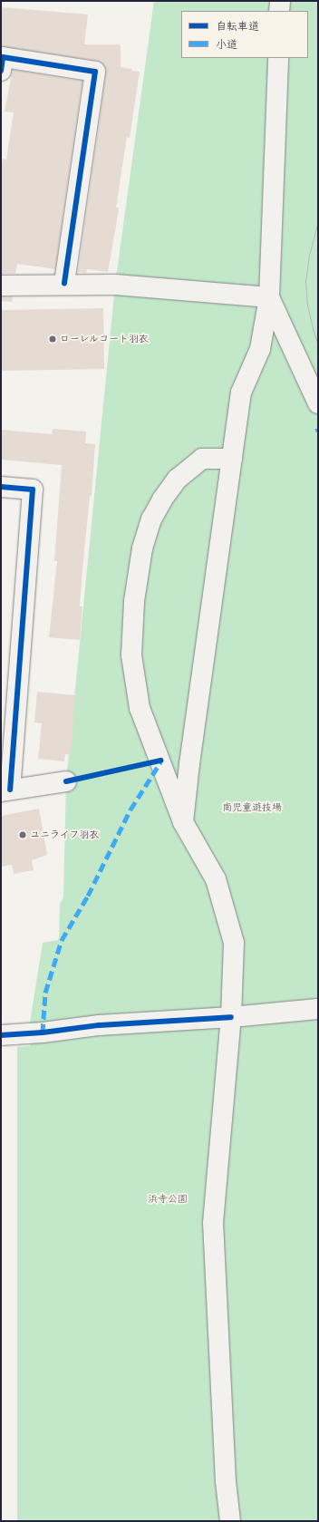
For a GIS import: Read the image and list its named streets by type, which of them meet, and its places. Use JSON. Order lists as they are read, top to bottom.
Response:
{
  "parks": ["南児童遊技場", "浜寺公園"],
  "places": ["ローレルコート羽衣", "ユニライフ羽衣"],
  "legend": ["自転車道", "小道"]
}
